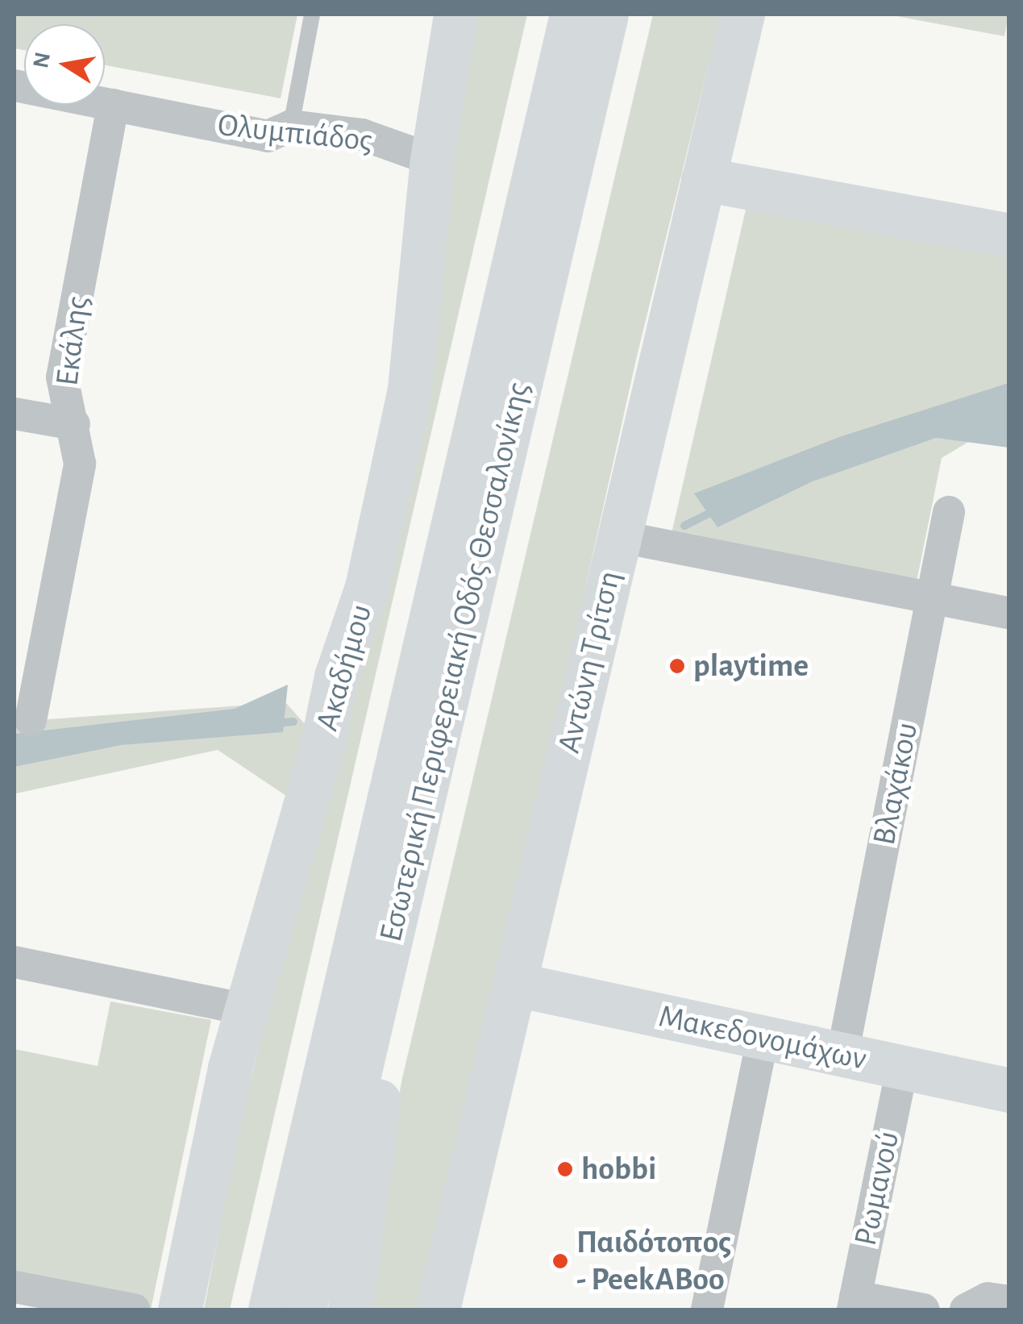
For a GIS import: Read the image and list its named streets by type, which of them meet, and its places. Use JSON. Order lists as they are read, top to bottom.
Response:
{
  "streets": {
    "main road": [
      "Εσωτερική Περιφερειακή Οδός Θεσσαλονίκης",
      "Αντώνη Τρίτση",
      "Ακαδήμου",
      "Μακεδονομάχων"
    ],
    "street": [
      "Ολυμπιάδος",
      "Εκάλης",
      "Βλαχάκου",
      "Ρωμανού"
    ]
  },
  "crossings": [
    ["Ολυμπιάδος", "Εκάλης"],
    ["Ολυμπιάδος", "Ακαδήμου"],
    ["Αντώνη Τρίτση", "Μακεδονομάχων"],
    ["Βλαχάκου", "Μακεδονομάχων"],
    ["Μακεδονομάχων", "Ρωμανού"]
  ],
  "places": ["playtime", "hobbi", "Παιδότοπος - PeekABoo"],
  "north": "left"
}
